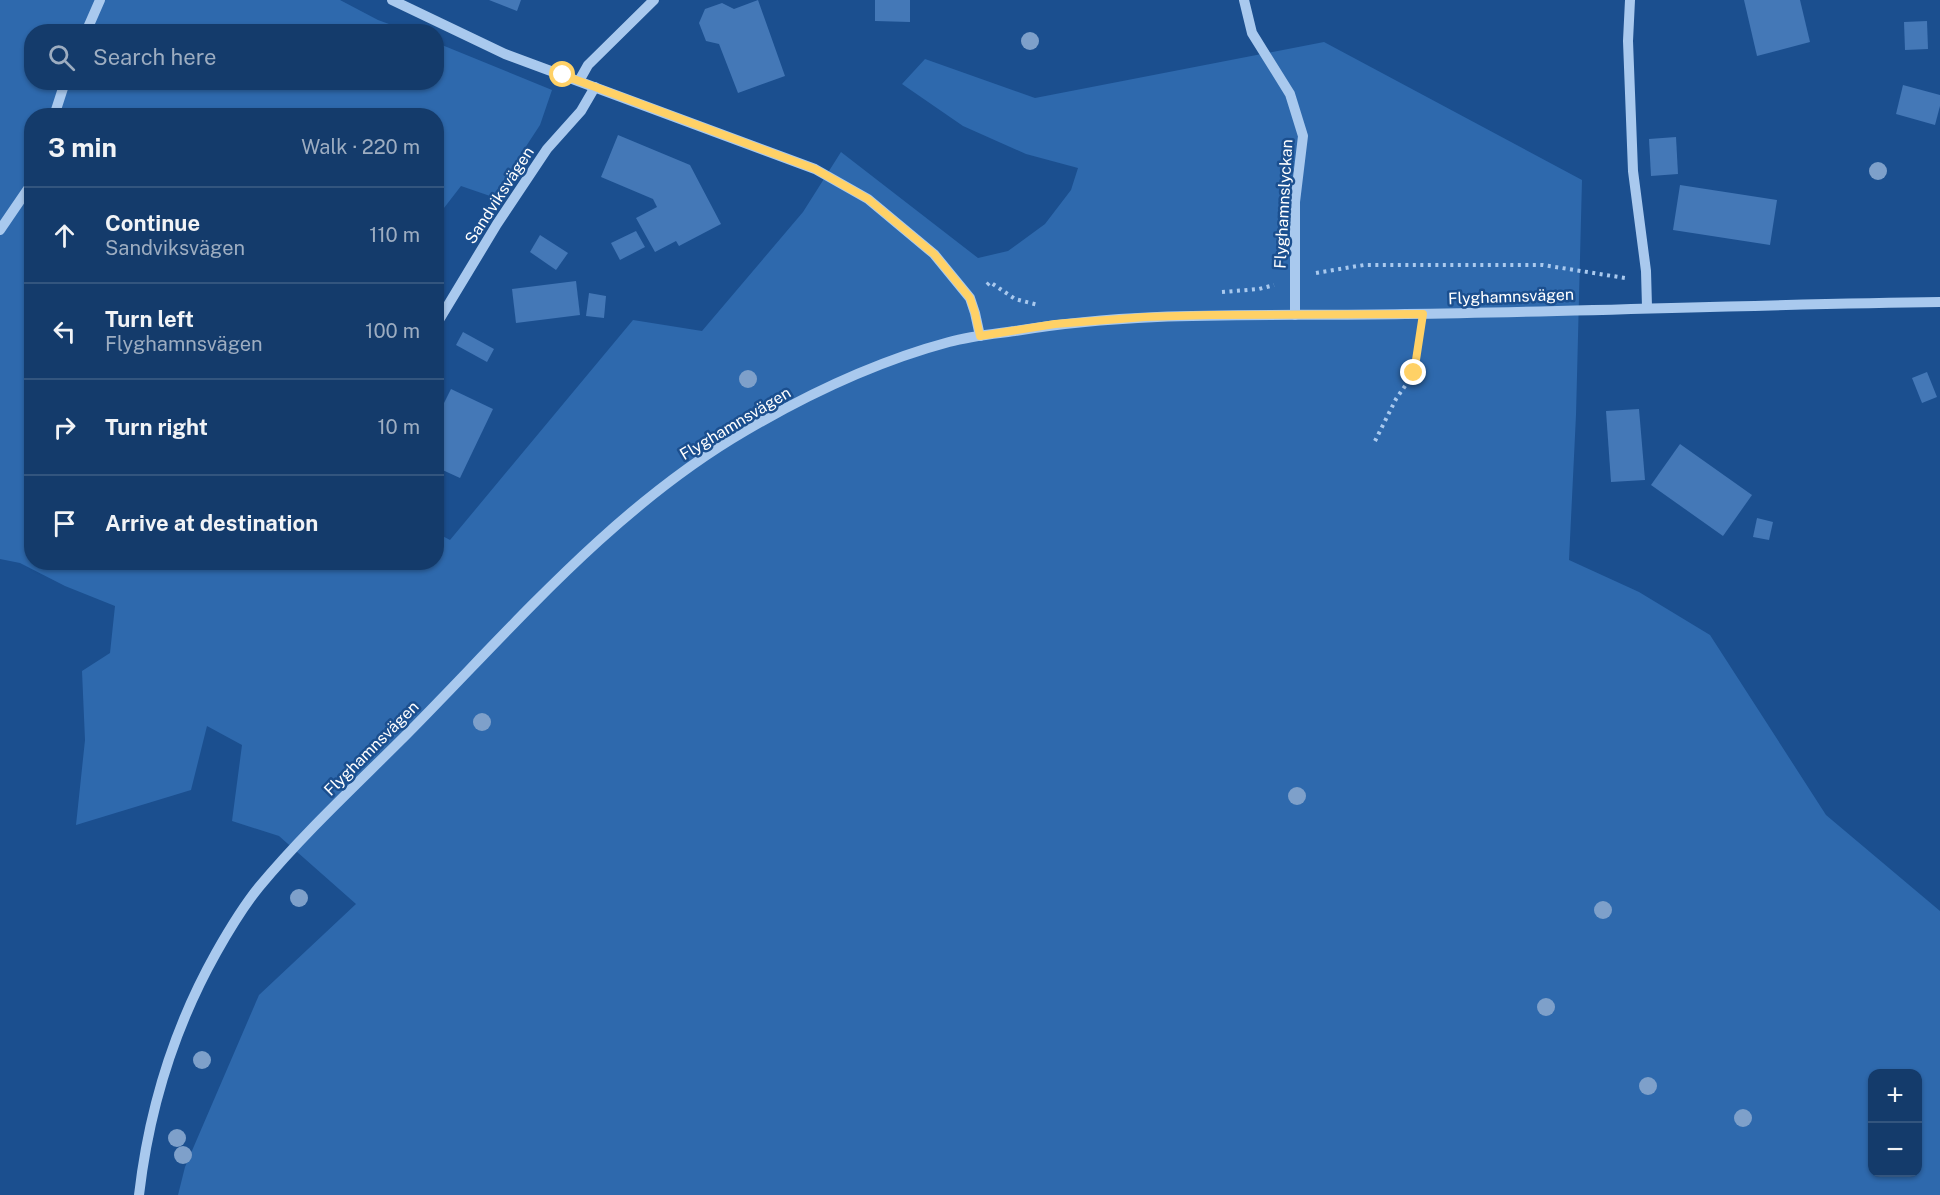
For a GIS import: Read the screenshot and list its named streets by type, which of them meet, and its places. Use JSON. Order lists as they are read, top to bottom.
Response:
{
  "streets": {
    "street": ["Sandviksvägen", "Flyghamnslyckan", "Flyghamnsvägen"]
  },
  "crossings": [
    ["Flyghamnslyckan", "Flyghamnsvägen"]
  ],
  "page": {
    "search": "Search here",
    "heading": ["3 min", "Walk · 220 m"],
    "list": [
      ["Continue", "Sandviksvägen", "110 m"],
      ["Turn left", "Flyghamnsvägen", "100 m"],
      ["Turn right", "10 m"],
      "Arrive at destination"
    ],
    "map_buttons": ["+", "−"]
  }
}
